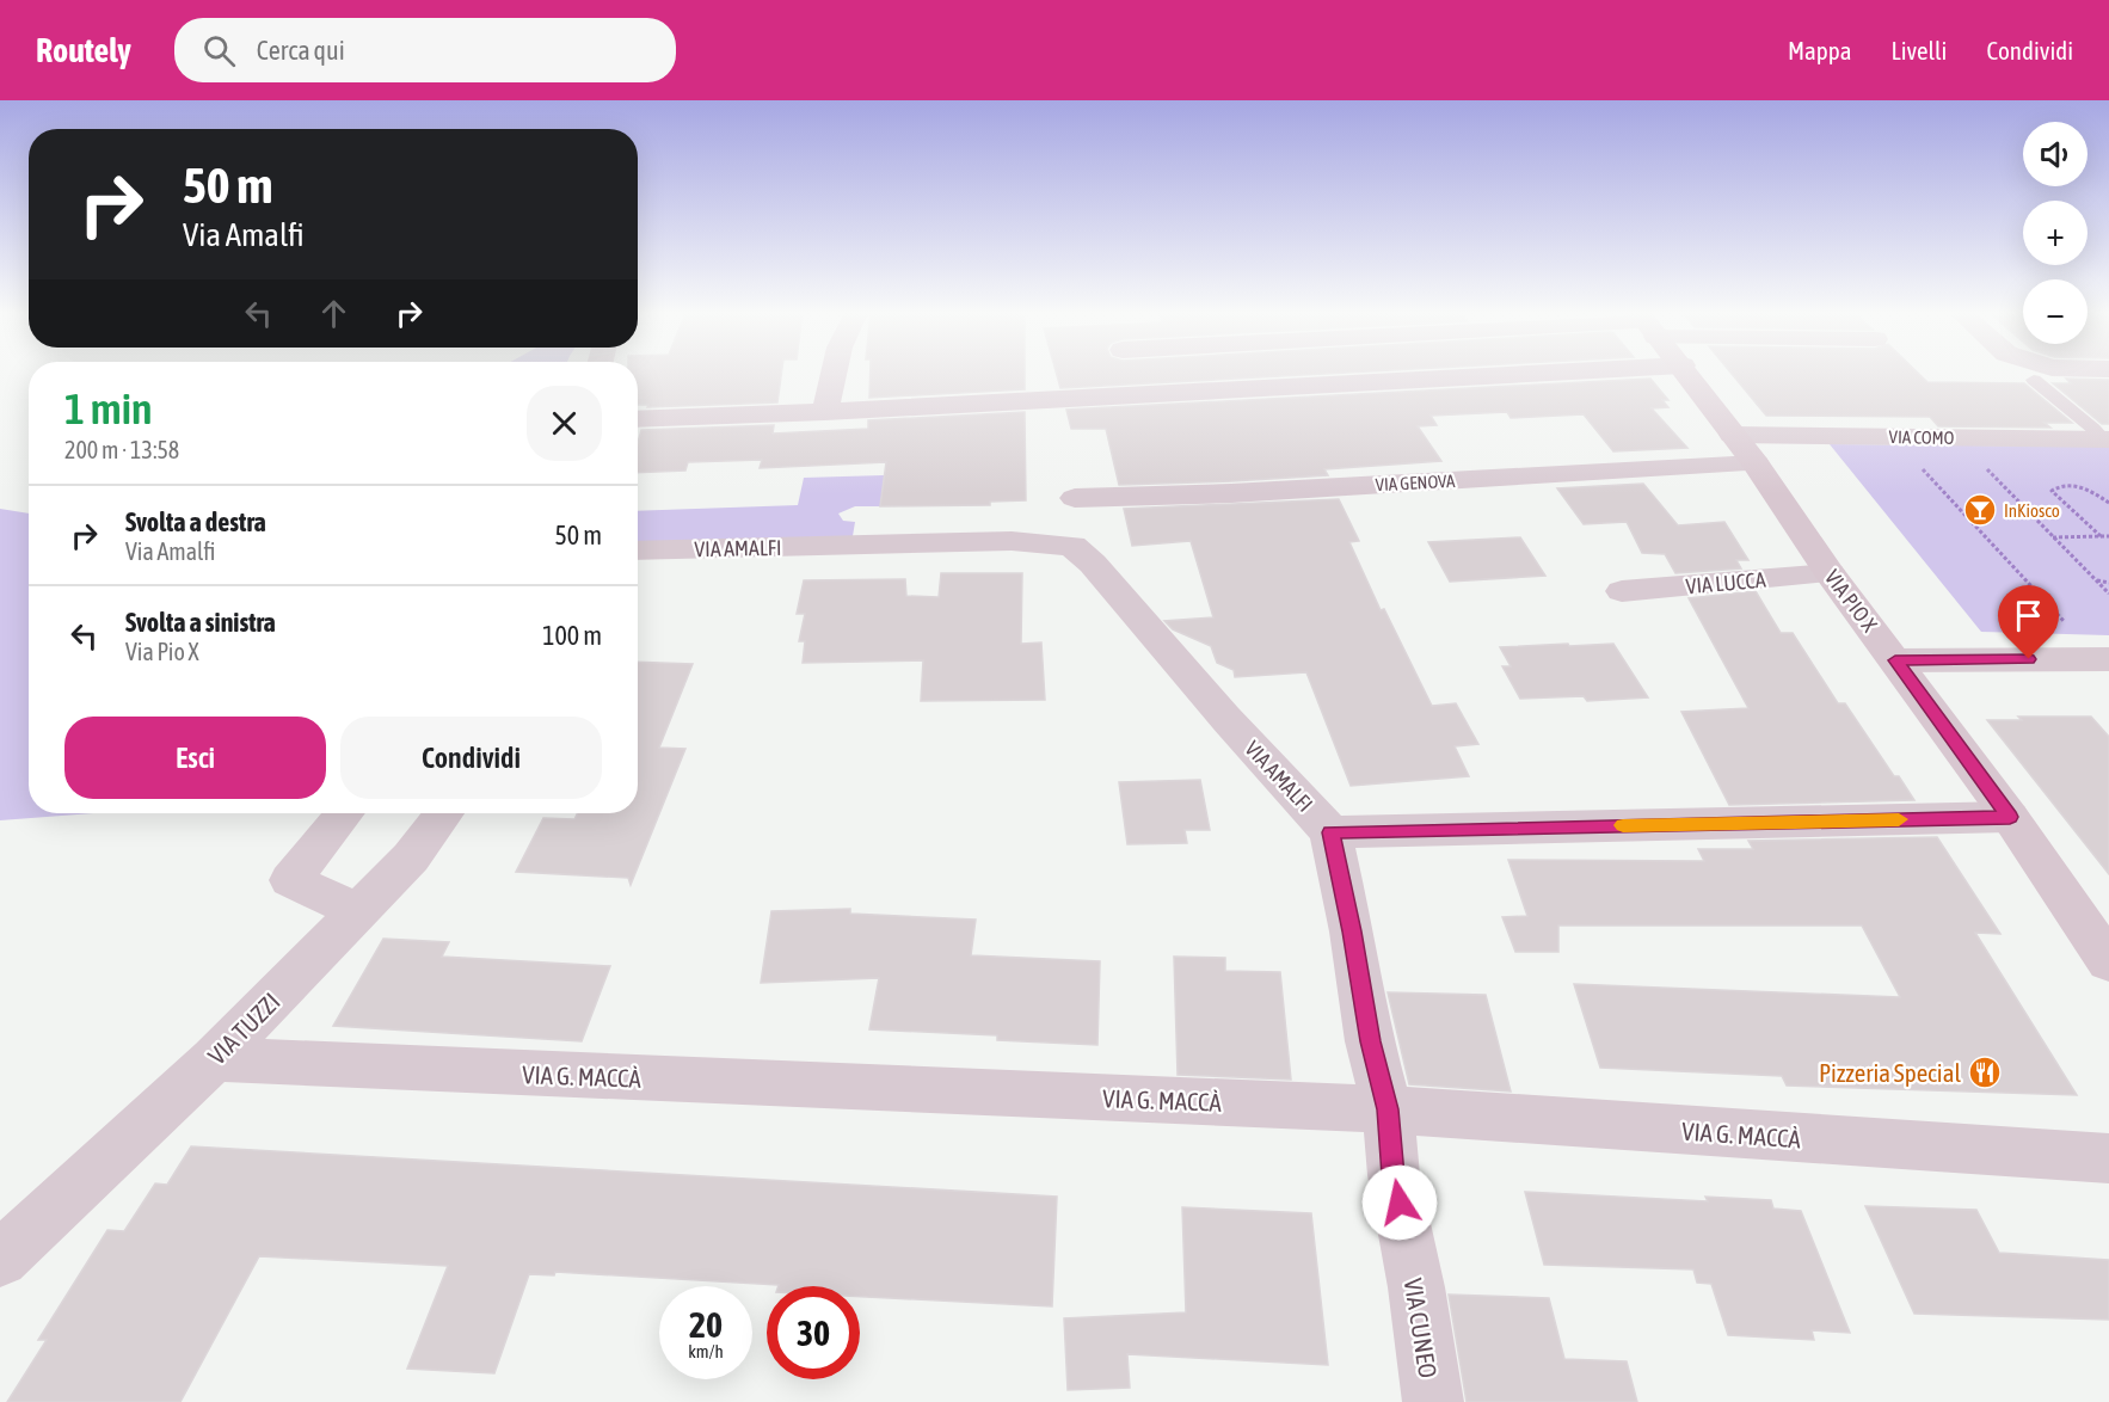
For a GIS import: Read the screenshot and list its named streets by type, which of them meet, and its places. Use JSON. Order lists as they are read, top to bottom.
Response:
{
  "streets": {
    "street": [
      "VIA COMO",
      "VIA GENOVA",
      "VIA AMALFI",
      "VIA LUCCA",
      "VIA PIO X",
      "VIA TUZZI",
      "VIA G. MACCÀ",
      "VIA CUNEO"
    ]
  },
  "crossings": [
    ["VIA COMO", "VIA PIO X"],
    ["VIA GENOVA", "VIA PIO X"],
    ["VIA AMALFI", "VIA CUNEO"],
    ["VIA LUCCA", "VIA PIO X"],
    ["VIA TUZZI", "VIA G. MACCÀ"],
    ["VIA G. MACCÀ", "VIA CUNEO"]
  ],
  "places": {
    "bar": ["InKiosco"],
    "restaurant": ["Pizzeria Special"]
  },
  "page": {
    "header": "Routely",
    "search": "Cerca qui",
    "nav": ["Mappa", "Livelli", "Condividi"],
    "map_buttons": ["+", "−"],
    "turn": ["50 m", "Via Amalfi"],
    "heading": ["1 min", "200 m · 13:58"],
    "list": [
      {
        "name": "Svolta a destra",
        "note": "Via Amalfi",
        "value": "50 m"
      },
      {
        "name": "Svolta a sinistra",
        "note": "Via Pio X",
        "value": "100 m"
      }
    ],
    "buttons": ["Esci", "Condividi"],
    "speed": "20 km/h",
    "limit": "30"
  }
}
